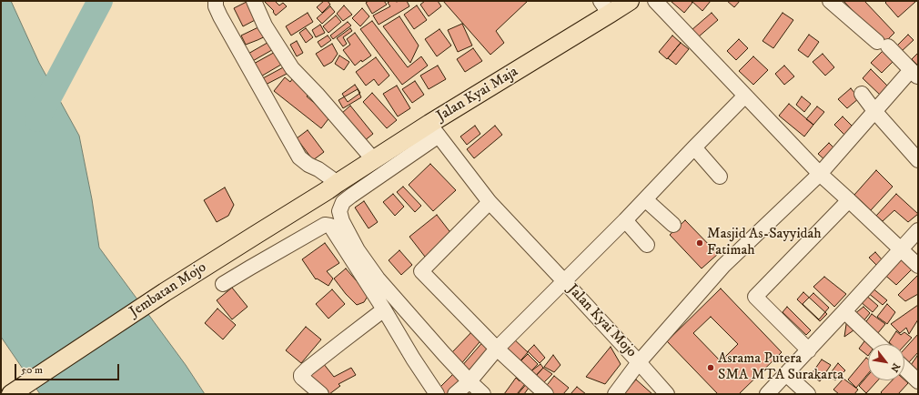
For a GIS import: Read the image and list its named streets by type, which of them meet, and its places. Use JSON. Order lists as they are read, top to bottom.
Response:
{
  "streets": {
    "main road": ["Jalan Kyai Maja", "Jembatan Mojo"],
    "street": ["Jalan Kyai Mojo"]
  },
  "crossings": [
    ["Jalan Kyai Maja", "Jembatan Mojo"],
    ["Jalan Kyai Maja", "Jalan Kyai Mojo"]
  ],
  "places": ["Masjid As-Sayyidah Fatimah", "Asrama Putera SMA MTA Surakarta"],
  "scale_bar": "50 m",
  "north": "bottom right"
}
